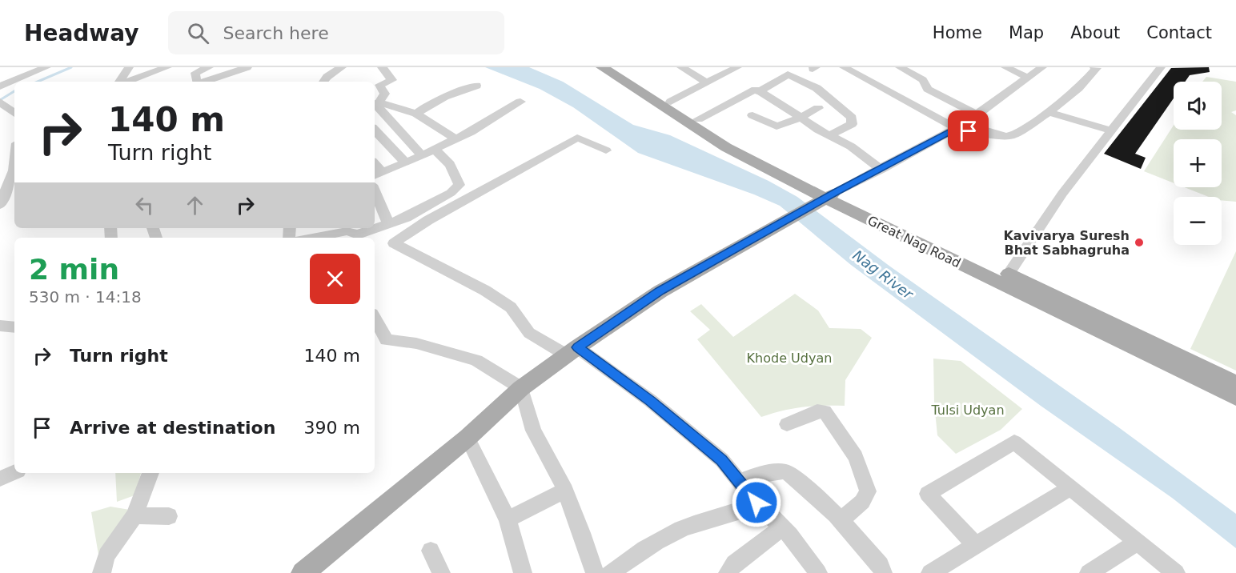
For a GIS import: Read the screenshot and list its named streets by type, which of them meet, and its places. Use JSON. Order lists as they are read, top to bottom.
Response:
{
  "streets": {
    "main road": ["Great Nag Road"]
  },
  "water": ["Nag River"],
  "parks": ["Khode Udyan", "Tulsi Udyan"],
  "places": ["Kavivarya Suresh Bhat Sabhagruha"],
  "page": {
    "header": "Headway",
    "search": "Search here",
    "nav": [
      "Home",
      "Map",
      "About",
      "Contact"
    ],
    "map_buttons": ["+", "−"],
    "turn": ["140 m", "Turn right"],
    "heading": ["2 min", "530 m · 14:18"],
    "list": [
      {
        "name": "Turn right",
        "value": "140 m"
      },
      {
        "name": "Arrive at destination",
        "value": "390 m"
      }
    ]
  }
}
